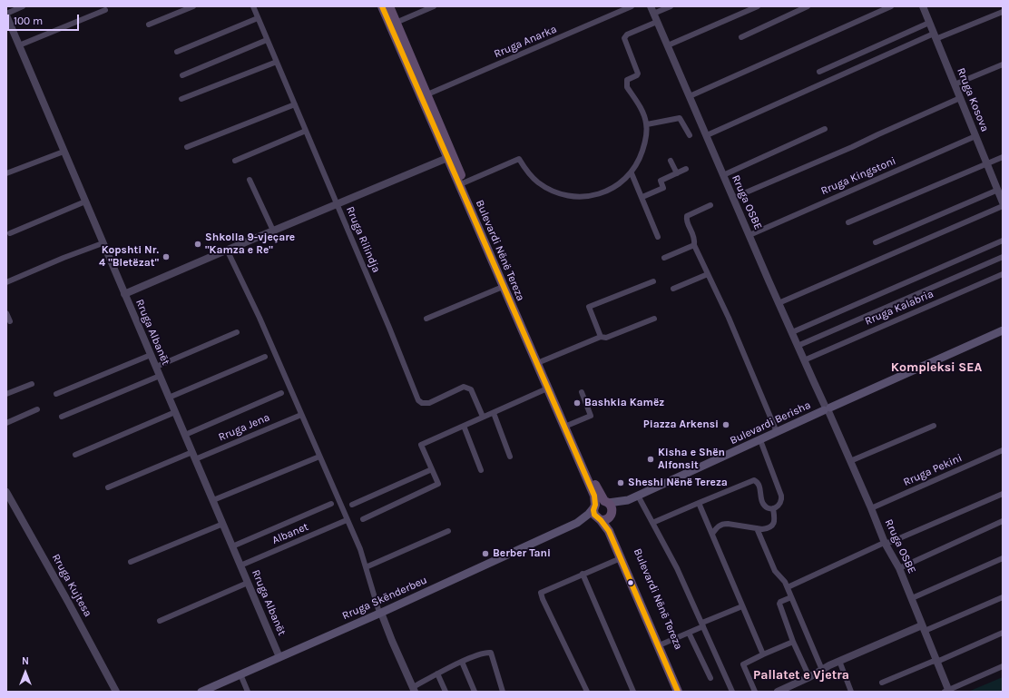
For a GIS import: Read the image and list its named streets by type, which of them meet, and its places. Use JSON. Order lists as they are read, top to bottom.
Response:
{
  "streets": {
    "main road": ["Bulevardi Nënë Tereza", "Bulevardi Berisha", "Rruga Skënderbeu"],
    "street": [
      "Rruga Anarka",
      "Rruga Kosova",
      "Rruga Kingstoni",
      "Rruga OSBE",
      "Rruga Rilindja",
      "Rruga Kalabria",
      "Rruga Albanët",
      "Rruga Jena",
      "Rruga Pekini",
      "Albanet",
      "Rruga Kujtesa"
    ]
  },
  "crossings": [
    ["Rruga Anarka", "Bulevardi Nënë Tereza"],
    ["Rruga Kosova", "Rruga Kingstoni"],
    ["Rruga Kingstoni", "Rruga OSBE"],
    ["Rruga OSBE", "Rruga Kalabria"],
    ["Rruga OSBE", "Bulevardi Berisha"],
    ["Rruga OSBE", "Rruga Pekini"],
    ["Bulevardi Nënë Tereza", "Bulevardi Berisha"],
    ["Bulevardi Nënë Tereza", "Rruga Skënderbeu"],
    ["Rruga Albanët", "Rruga Jena"],
    ["Rruga Albanët", "Albanet"],
    ["Rruga Albanët", "Rruga Skënderbeu"],
    ["Bulevardi Berisha", "Rruga Skënderbeu"]
  ],
  "districts": ["Kompleksi SEA", "Pallatet e Vjetra"],
  "places": [
    "Shkolla 9-vjeçare \"Kamza e Re\"",
    "Kopshti Nr. 4 \"Bletëzat\"",
    "Bashkia Kamëz",
    "Piazza Arkensi",
    "Kisha e Shën Alfonsit",
    "Sheshi Nënë Tereza",
    "Berber Tani"
  ],
  "scale_bar": "100 m",
  "north": "top"
}
